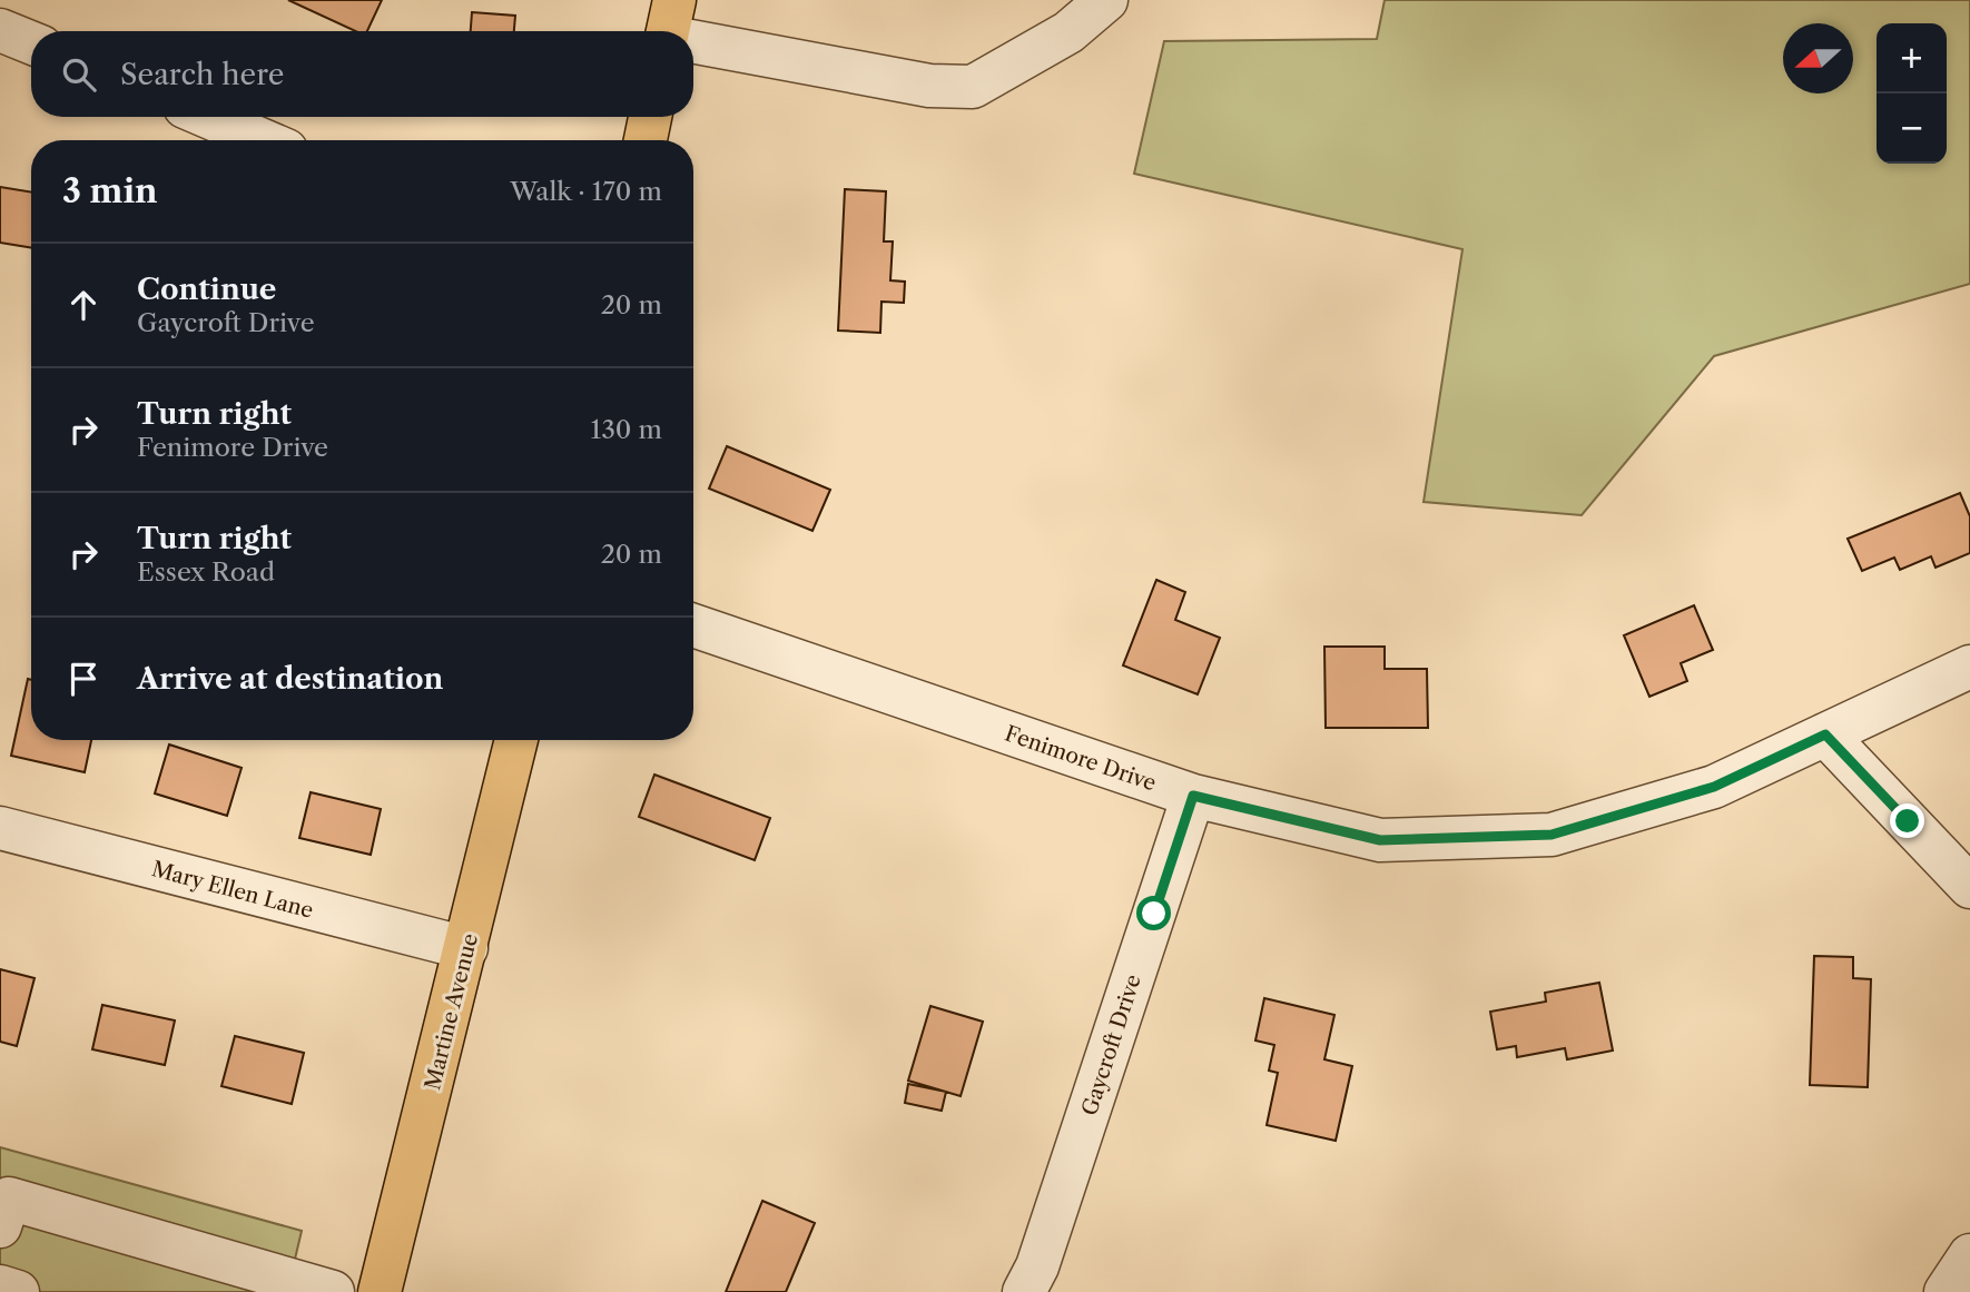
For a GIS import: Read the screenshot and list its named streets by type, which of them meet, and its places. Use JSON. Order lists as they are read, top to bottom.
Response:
{
  "streets": {
    "main road": ["Martine Avenue"],
    "street": ["Fenimore Drive", "Mary Ellen Lane", "Gaycroft Drive"]
  },
  "crossings": [
    ["Fenimore Drive", "Gaycroft Drive"],
    ["Mary Ellen Lane", "Martine Avenue"]
  ],
  "north": "left",
  "page": {
    "map_buttons": ["+", "−"],
    "search": "Search here",
    "heading": ["3 min", "Walk · 170 m"],
    "list": [
      ["Continue", "Gaycroft Drive", "20 m"],
      ["Turn right", "Fenimore Drive", "130 m"],
      ["Turn right", "Essex Road", "20 m"],
      "Arrive at destination"
    ]
  }
}
